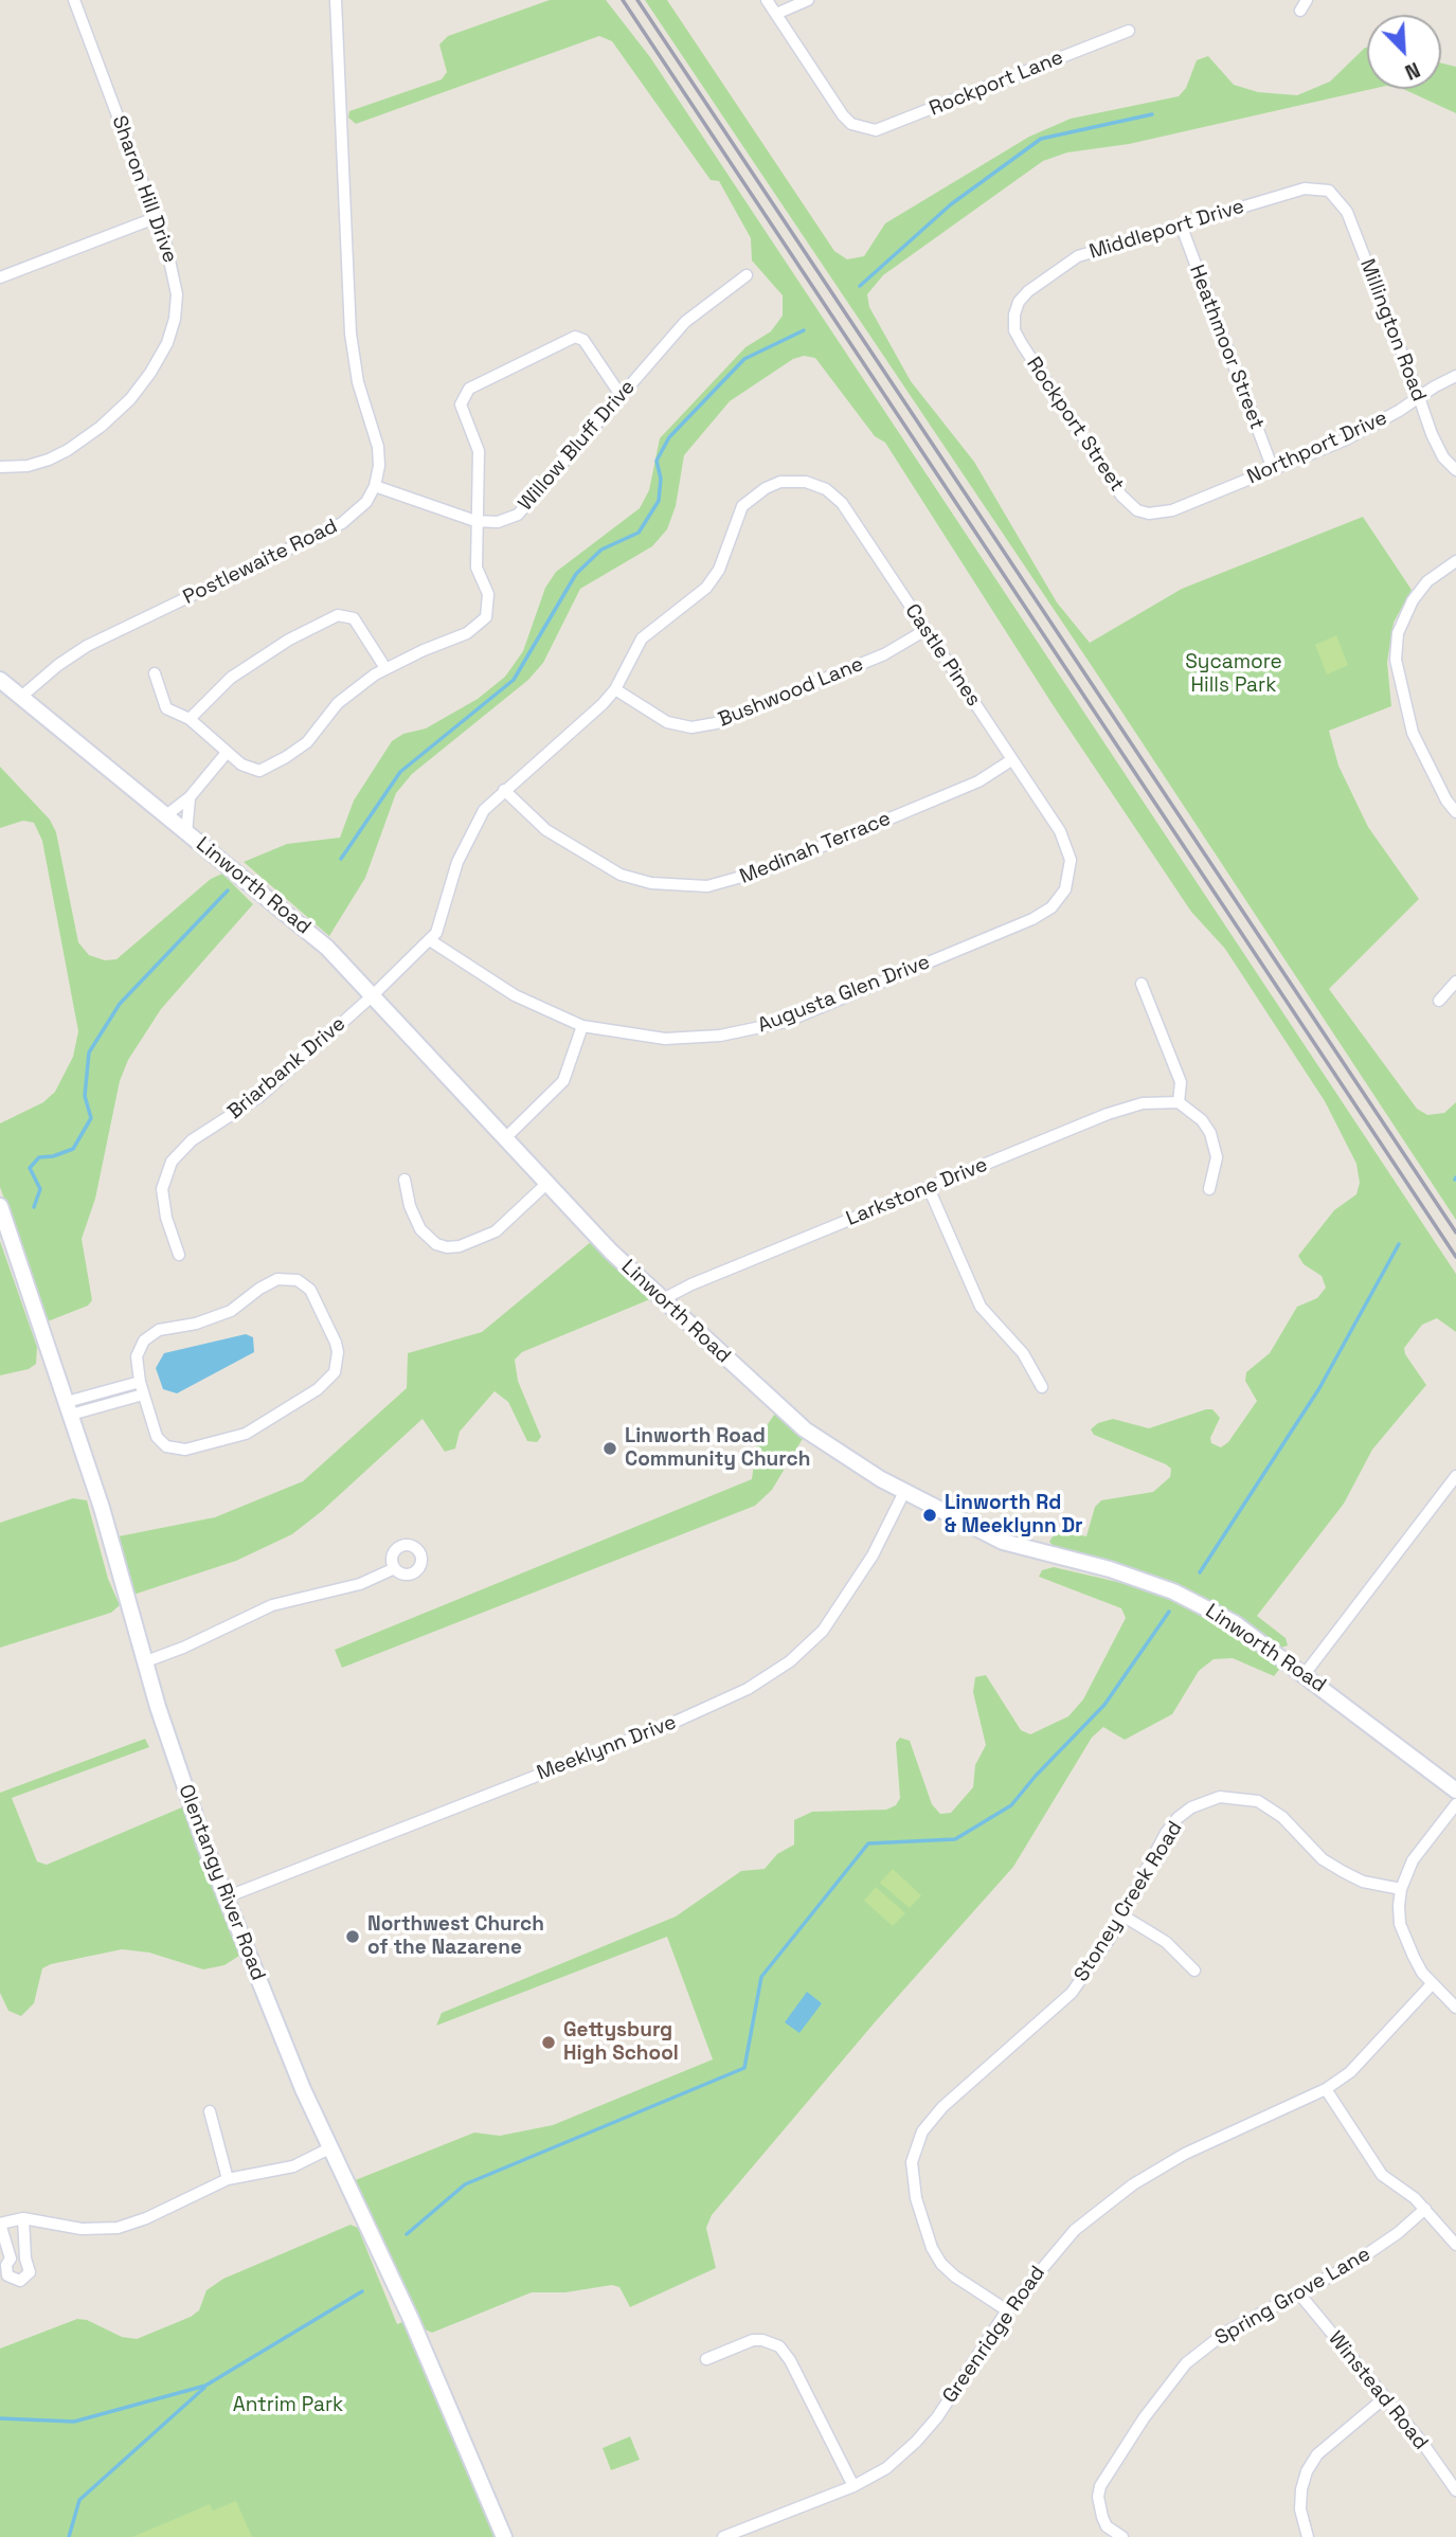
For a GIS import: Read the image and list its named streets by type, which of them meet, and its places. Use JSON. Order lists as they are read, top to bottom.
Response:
{
  "streets": {
    "main road": ["Linworth Road", "Olentangy River Road"],
    "street": [
      "Rockport Lane",
      "Sharon Hill Drive",
      "Middleport Drive",
      "Millington Road",
      "Heathmoor Street",
      "Rockport Street",
      "Willow Bluff Drive",
      "Northport Drive",
      "Postlewaite Road",
      "Castle Pines",
      "Bushwood Lane",
      "Medinah Terrace",
      "Augusta Glen Drive",
      "Briarbank Drive",
      "Larkstone Drive",
      "Meeklynn Drive",
      "Stoney Creek Road",
      "Spring Grove Lane",
      "Greenridge Road",
      "Winstead Road"
    ]
  },
  "crossings": [
    ["Middleport Drive", "Millington Road"],
    ["Middleport Drive", "Heathmoor Street"],
    ["Middleport Drive", "Rockport Street"],
    ["Millington Road", "Northport Drive"],
    ["Heathmoor Street", "Northport Drive"],
    ["Rockport Street", "Northport Drive"],
    ["Willow Bluff Drive", "Postlewaite Road"],
    ["Postlewaite Road", "Linworth Road"],
    ["Castle Pines", "Bushwood Lane"],
    ["Castle Pines", "Medinah Terrace"],
    ["Castle Pines", "Augusta Glen Drive"],
    ["Linworth Road", "Briarbank Drive"],
    ["Linworth Road", "Larkstone Drive"],
    ["Linworth Road", "Meeklynn Drive"],
    ["Augusta Glen Drive", "Briarbank Drive"],
    ["Meeklynn Drive", "Olentangy River Road"],
    ["Stoney Creek Road", "Greenridge Road"],
    ["Spring Grove Lane", "Winstead Road"]
  ],
  "parks": ["Sycamore Hills Park", "Antrim Park"],
  "places": [
    "Linworth Road Community Church",
    "Linworth Rd & Meeklynn Dr",
    "Northwest Church of the Nazarene",
    "Gettysburg High School"
  ],
  "north": "bottom right"
}
